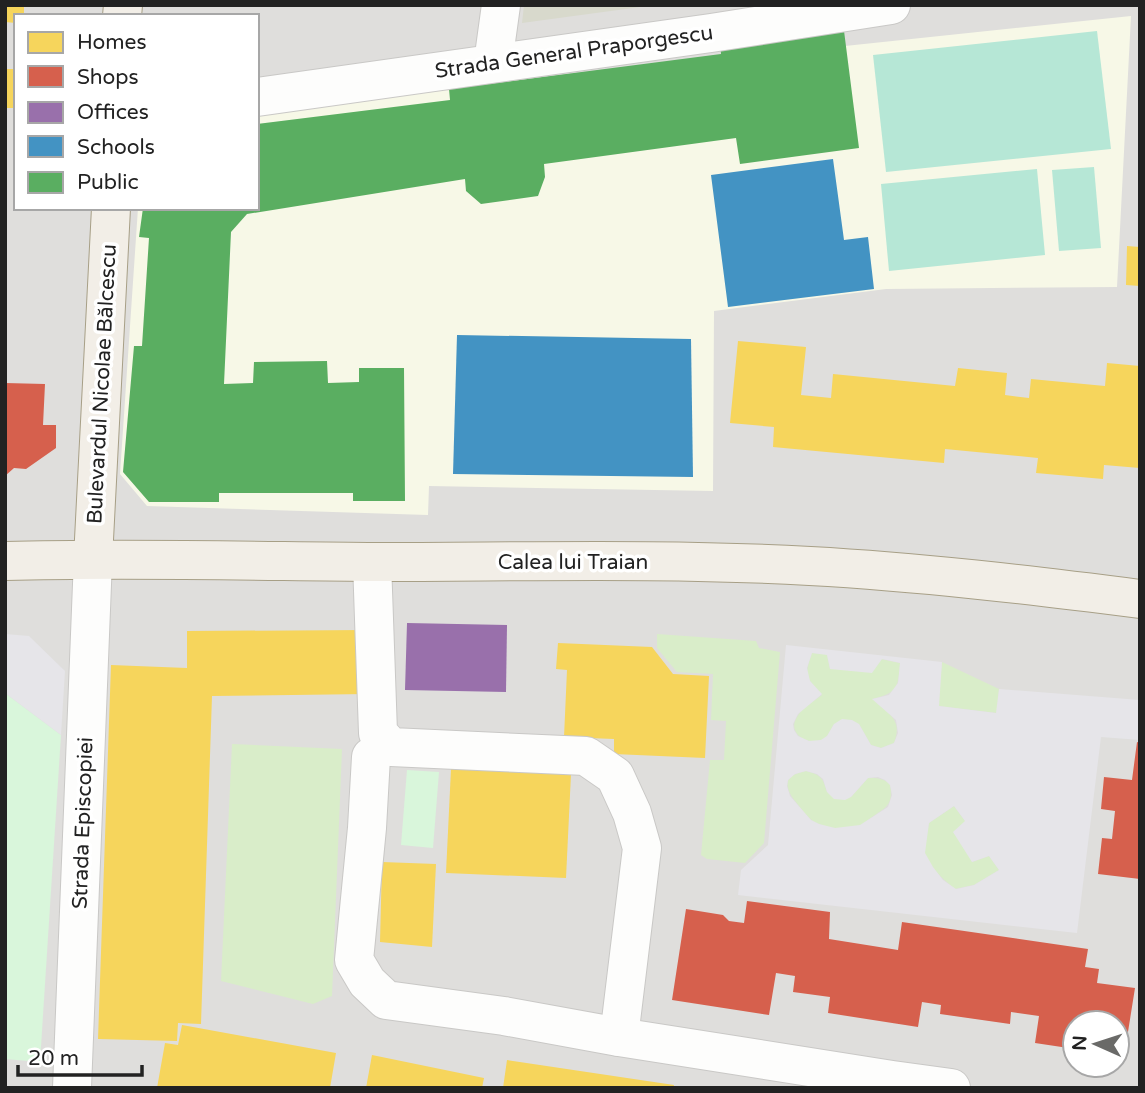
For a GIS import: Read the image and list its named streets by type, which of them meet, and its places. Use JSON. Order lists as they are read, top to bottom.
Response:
{
  "streets": {
    "main road": ["Bulevardul Nicolae Bălcescu", "Calea lui Traian"],
    "street": ["Strada General Praporgescu", "Strada Episcopiei"]
  },
  "crossings": [
    ["Bulevardul Nicolae Bălcescu", "Calea lui Traian"],
    ["Bulevardul Nicolae Bălcescu", "Strada Episcopiei"],
    ["Calea lui Traian", "Strada Episcopiei"]
  ],
  "legend": [
    "Homes",
    "Shops",
    "Offices",
    "Schools",
    "Public"
  ],
  "scale_bar": "20 m",
  "north": "left"
}
